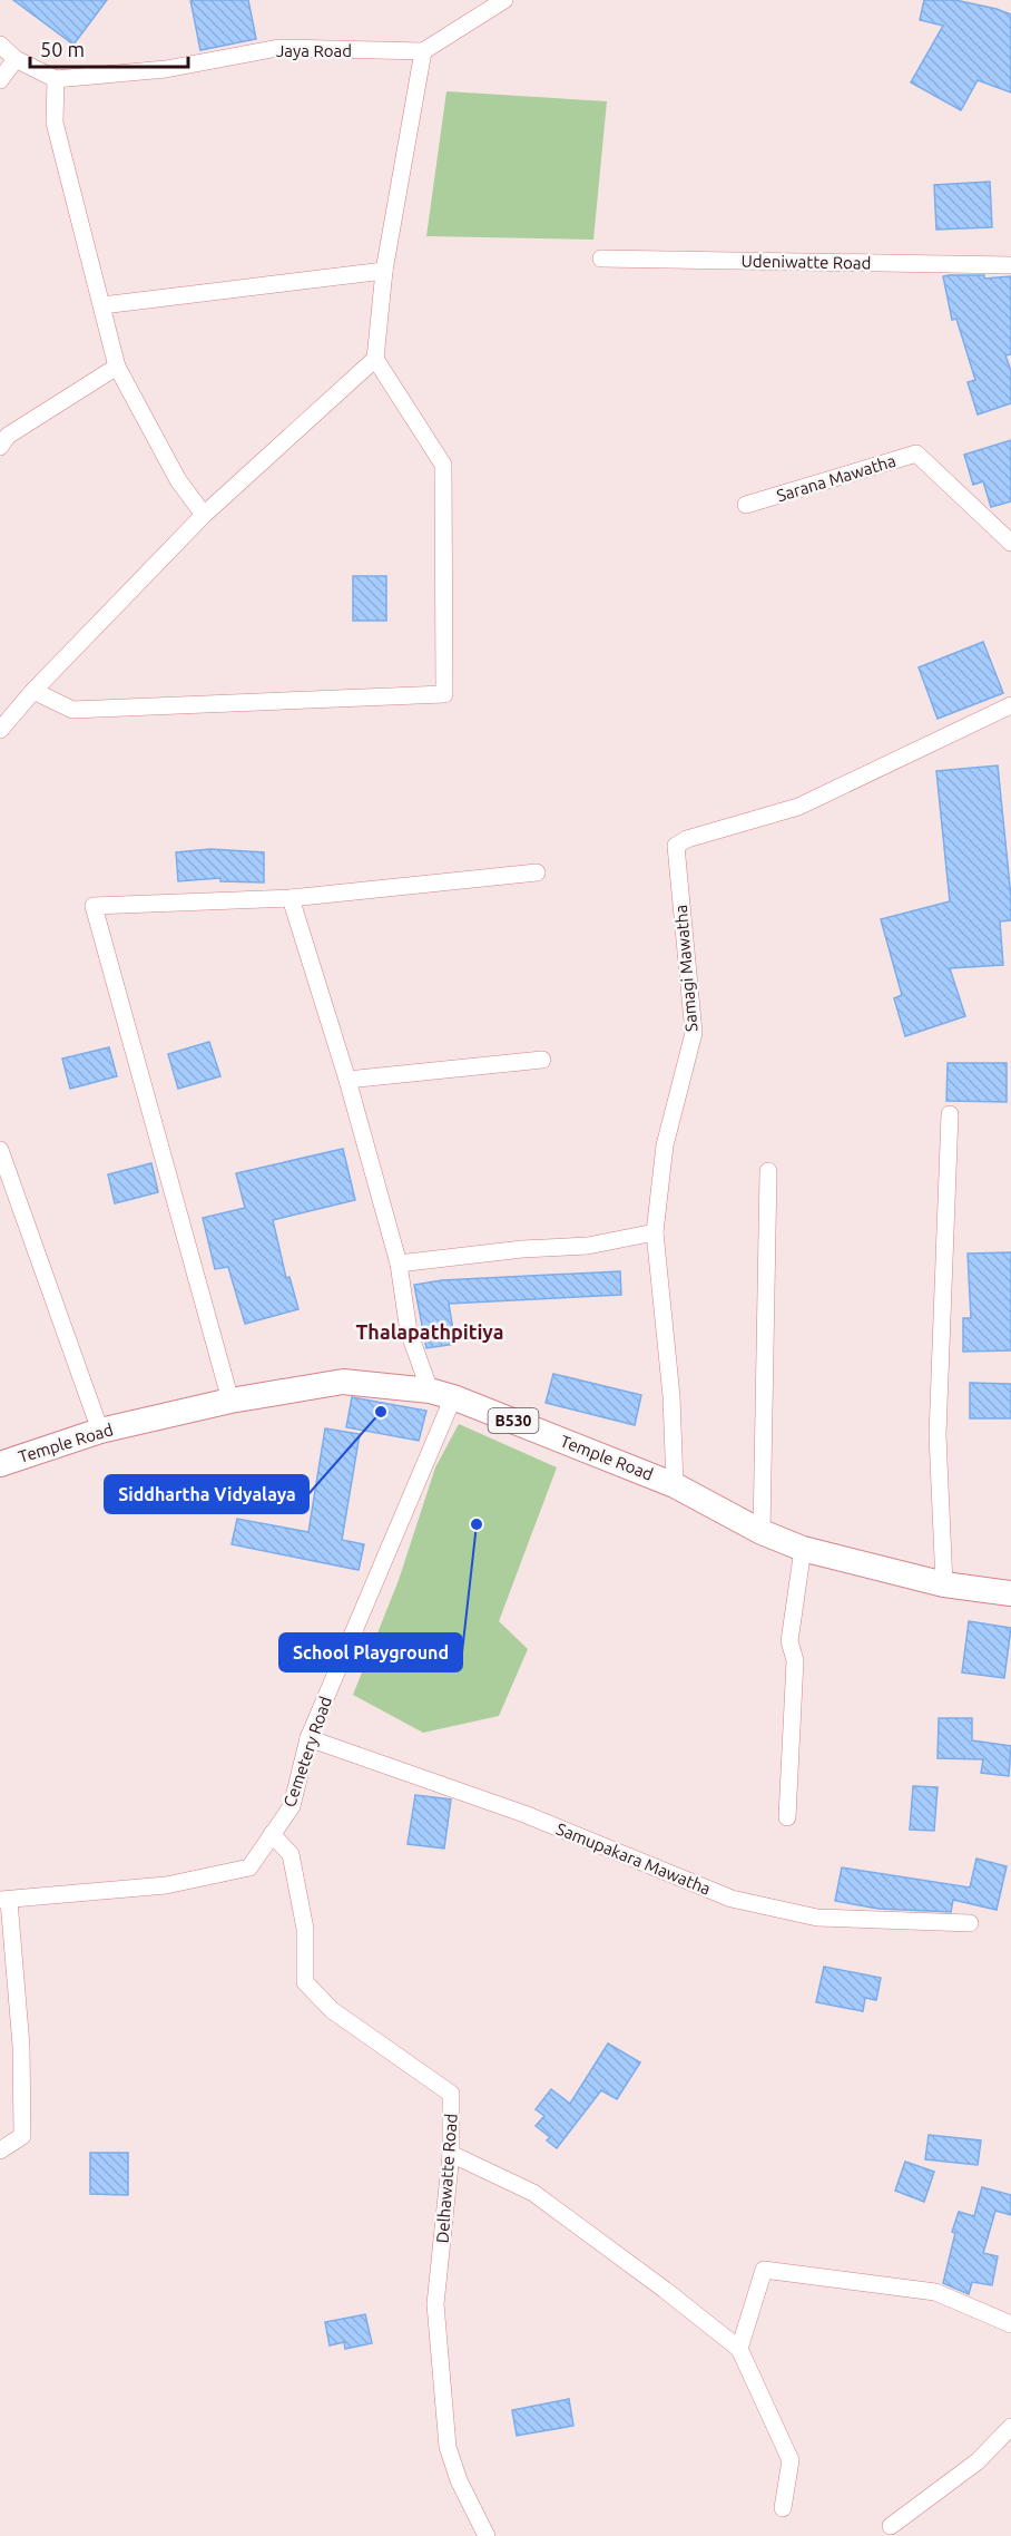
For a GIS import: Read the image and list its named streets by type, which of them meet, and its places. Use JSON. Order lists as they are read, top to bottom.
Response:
{
  "streets": {
    "main road": ["B530", "Temple Road"],
    "street": [
      "Jaya Road",
      "Udeniwatte Road",
      "Sarana Mawatha",
      "Samagi Mawatha",
      "Cemetery Road",
      "Samupakara Mawatha",
      "Delhawatte Road"
    ]
  },
  "crossings": [
    ["Temple Road", "Cemetery Road"],
    ["Cemetery Road", "Samupakara Mawatha"],
    ["Cemetery Road", "Delhawatte Road"]
  ],
  "districts": ["Thalapathpitiya"],
  "places": ["Siddhartha Vidyalaya", "School Playground"],
  "scale_bar": "50 m"
}
